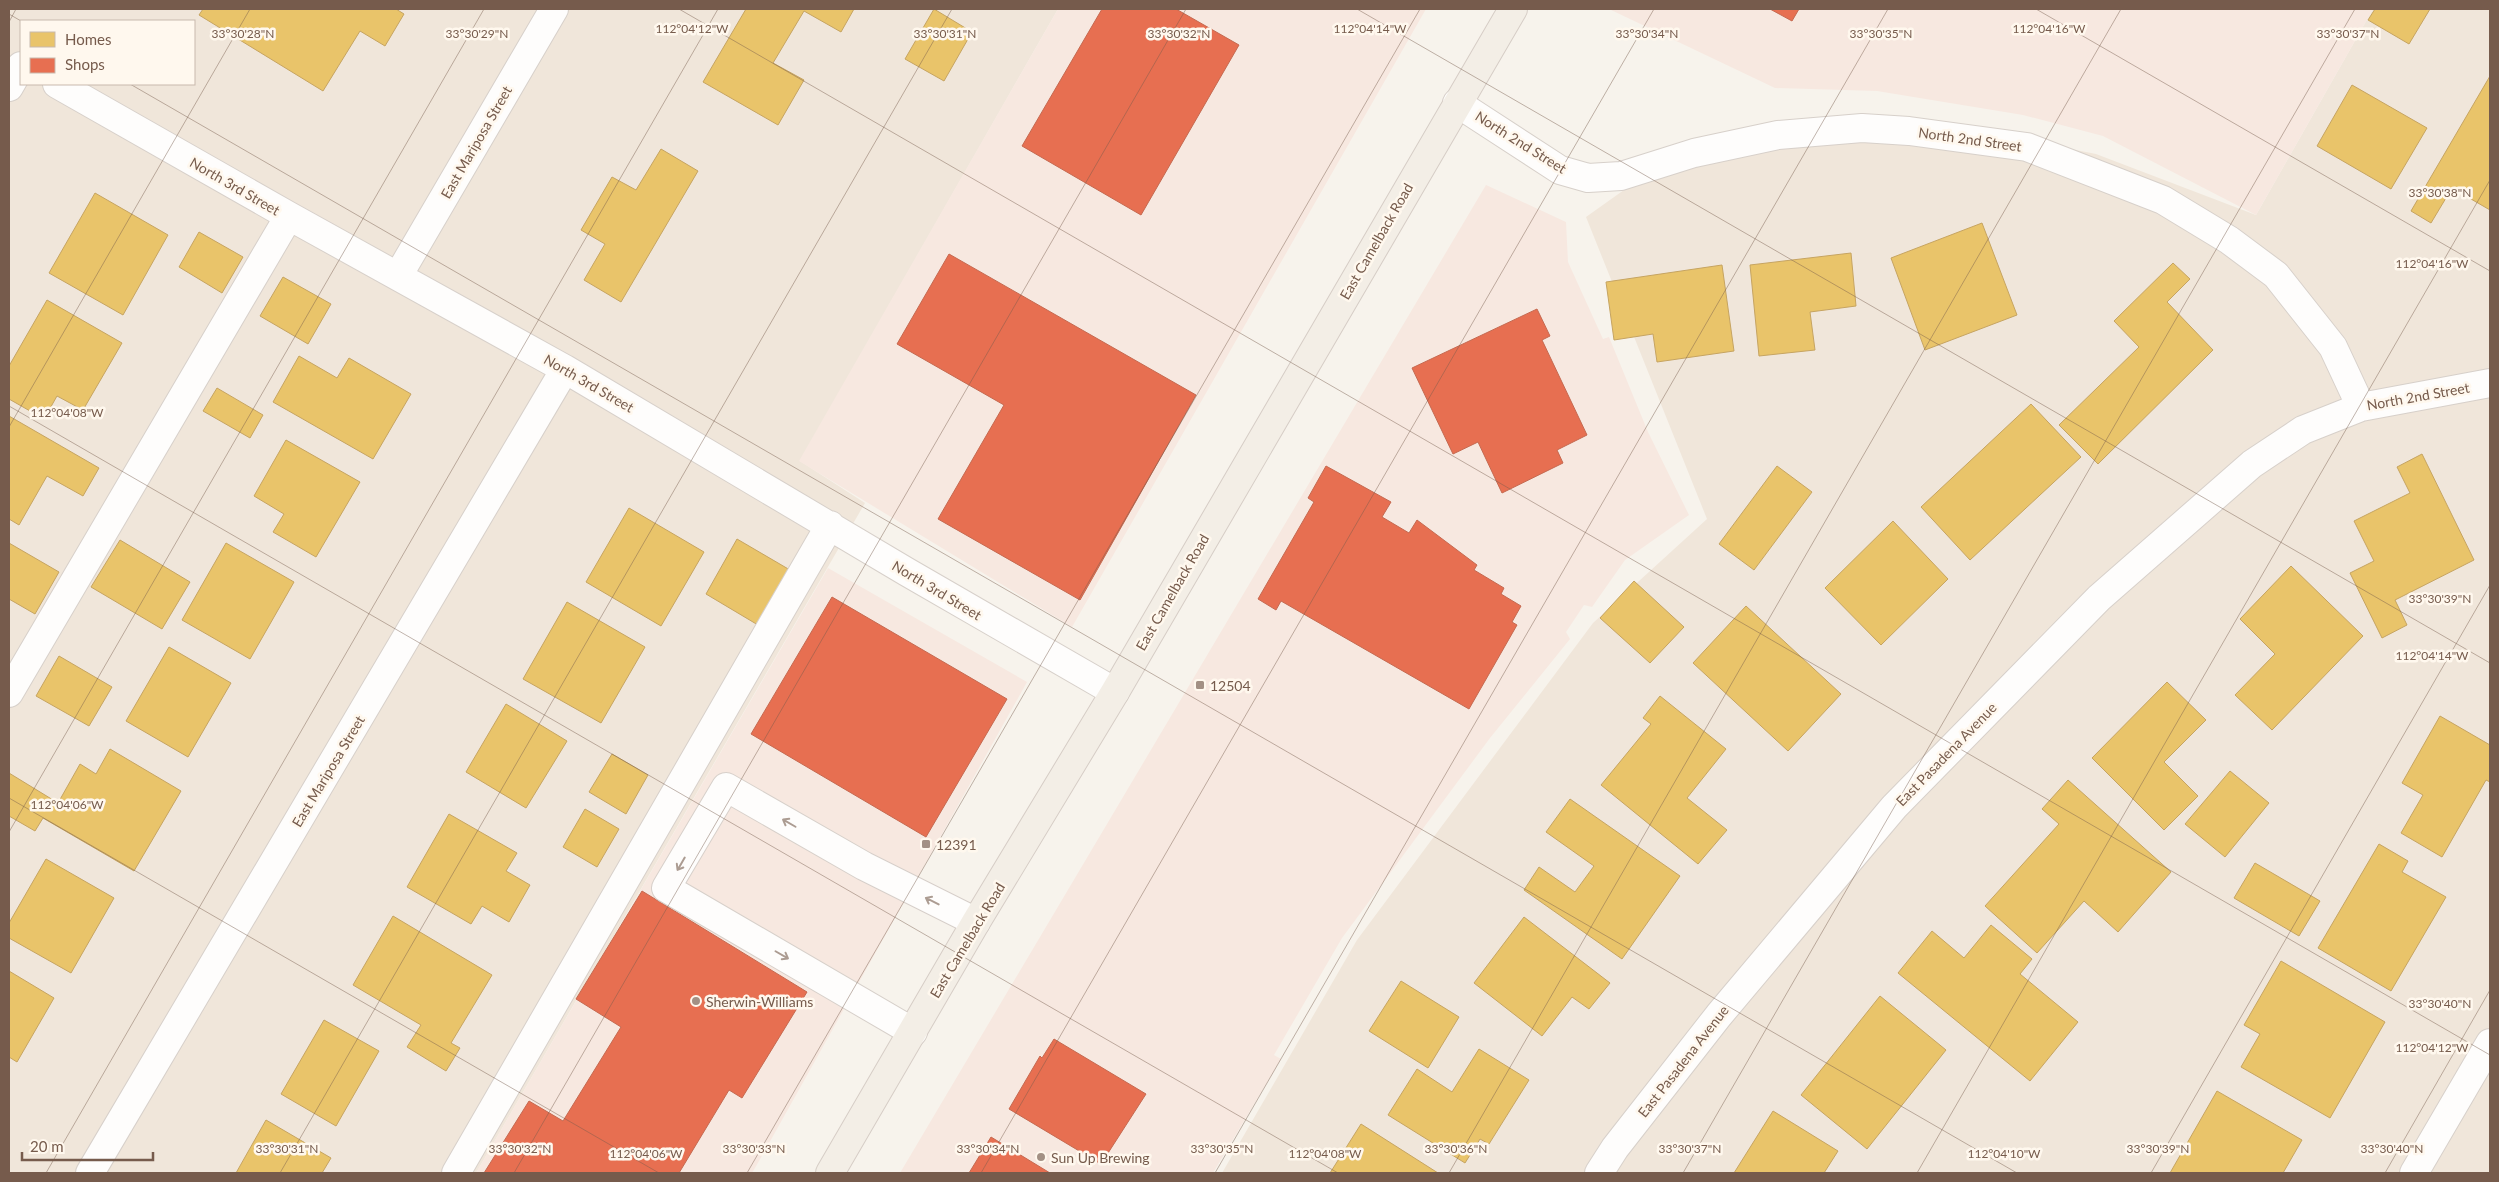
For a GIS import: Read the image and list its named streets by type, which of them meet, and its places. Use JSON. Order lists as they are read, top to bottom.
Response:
{
  "streets": {
    "main road": ["East Camelback Road"],
    "street": [
      "North 2nd Street",
      "East Mariposa Street",
      "North 3rd Street",
      "East Pasadena Avenue"
    ]
  },
  "crossings": [
    ["North 2nd Street", "East Camelback Road"],
    ["North 2nd Street", "East Pasadena Avenue"],
    ["East Mariposa Street", "North 3rd Street"],
    ["North 3rd Street", "East Camelback Road"]
  ],
  "places": {
    "transit": ["12504", "12391"],
    "other": ["Sherwin-Williams", "Sun Up Brewing"]
  },
  "legend": ["Homes", "Shops"],
  "scale_bar": "20 m",
  "coordinates": [
    "112°04'12\"W",
    "112°04'14\"W",
    "112°04'16\"W",
    "33°30'28\"N",
    "33°30'29\"N",
    "33°30'31\"N",
    "33°30'32\"N",
    "33°30'34\"N",
    "33°30'35\"N",
    "33°30'37\"N",
    "33°30'38\"N",
    "112°04'08\"W",
    "33°30'39\"N",
    "112°04'06\"W",
    "33°30'40\"N",
    "33°30'33\"N",
    "33°30'36\"N",
    "112°04'10\"W"
  ]
}
